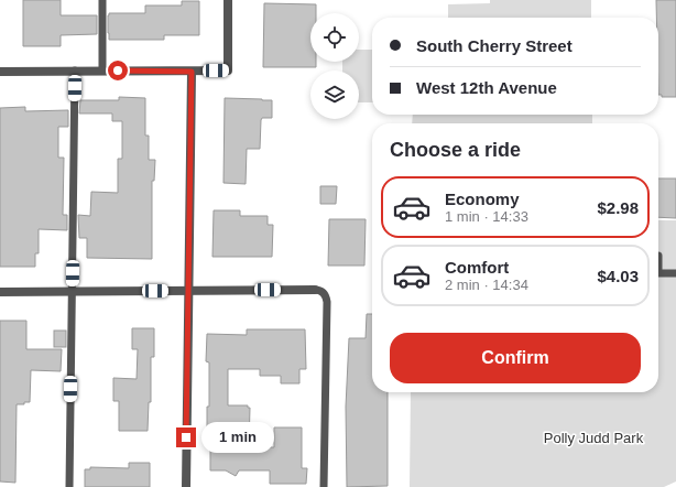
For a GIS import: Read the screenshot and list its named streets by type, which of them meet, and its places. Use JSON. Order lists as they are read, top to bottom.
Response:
{
  "parks": ["Polly Judd Park"],
  "page": {
    "banner": ["South Cherry Street", "West 12th Avenue"],
    "heading": "Choose a ride",
    "list": [
      {
        "name": "Economy",
        "note": "1 min · 14:33",
        "value": "$2.98"
      },
      {
        "name": "Comfort",
        "note": "2 min · 14:34",
        "value": "$4.03"
      }
    ],
    "buttons": "Confirm",
    "bubble": "1 min"
  }
}
